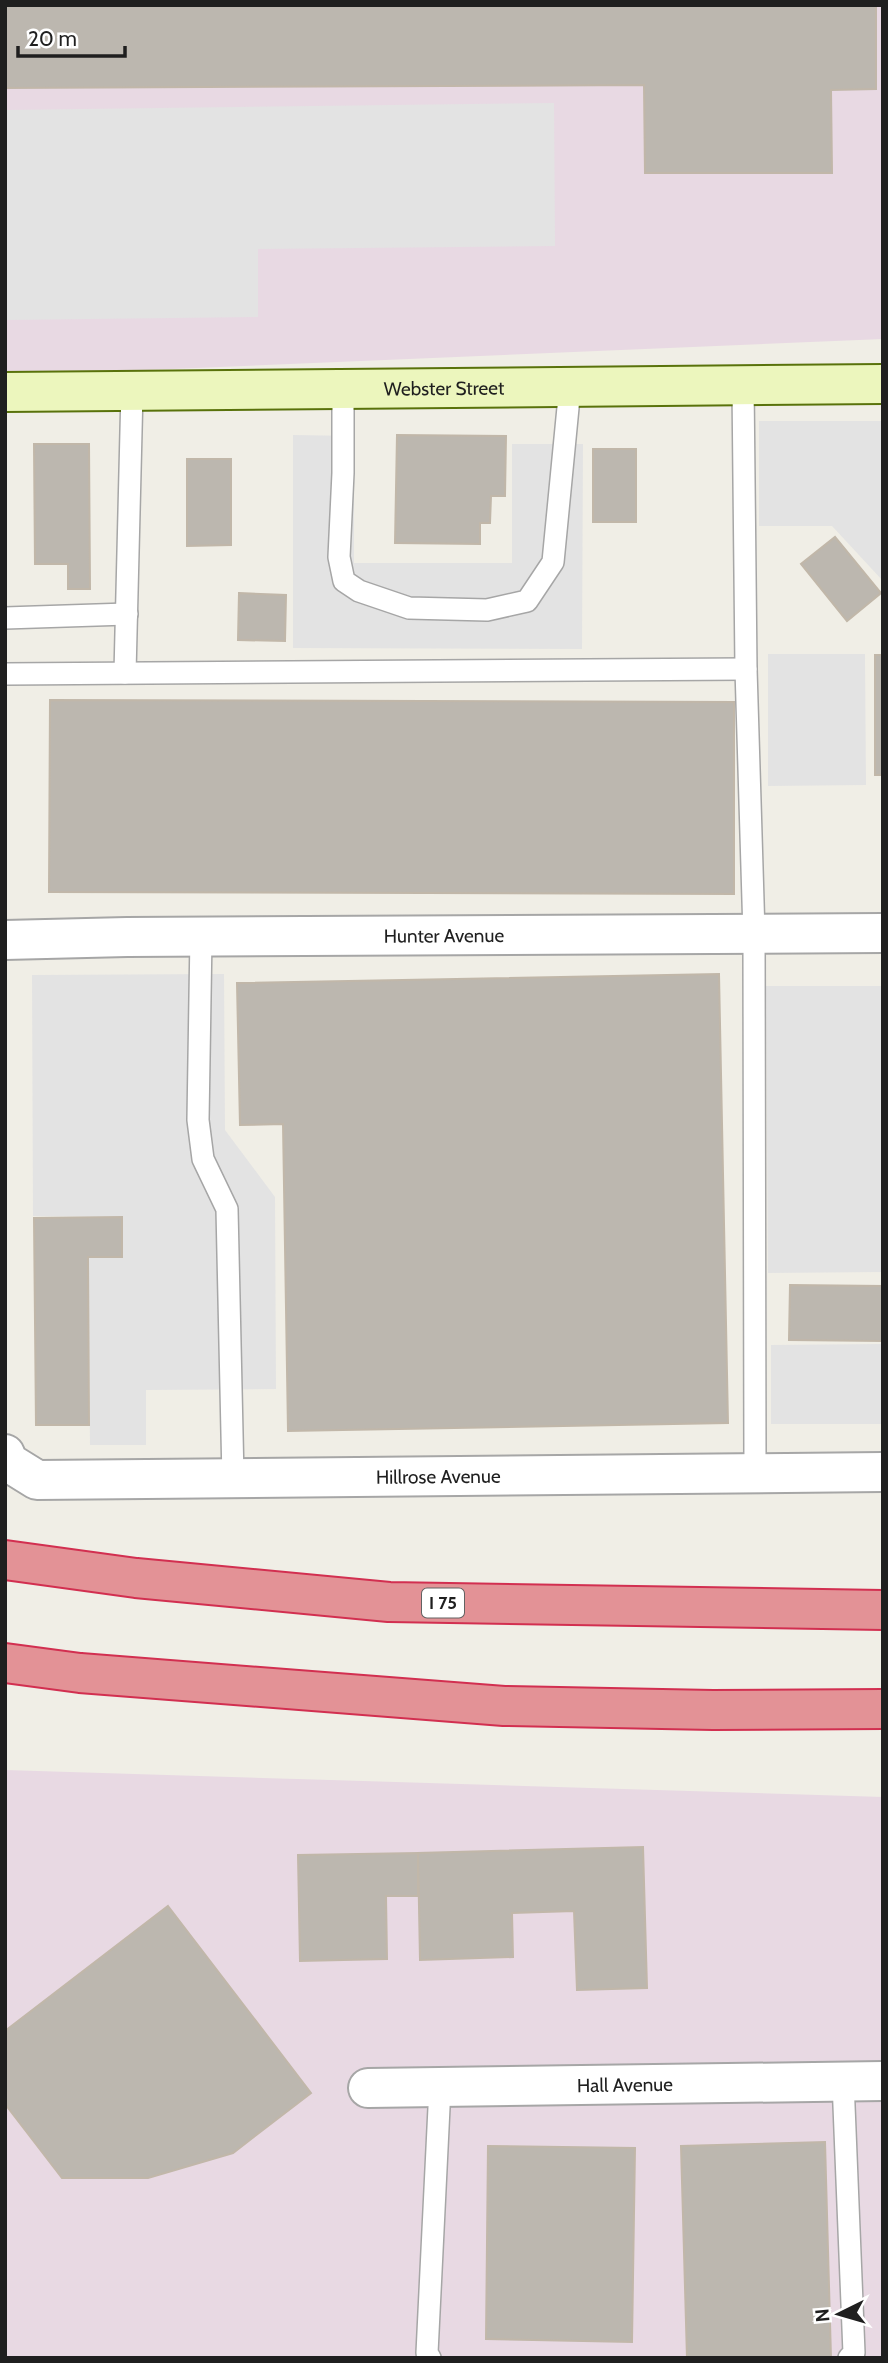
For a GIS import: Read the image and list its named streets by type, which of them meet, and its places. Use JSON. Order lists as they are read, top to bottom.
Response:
{
  "streets": {
    "highway": ["I 75"],
    "street": [
      "Webster Street",
      "Hunter Avenue",
      "Hillrose Avenue",
      "Hall Avenue"
    ]
  },
  "scale_bar": "20 m",
  "north": "left"
}
